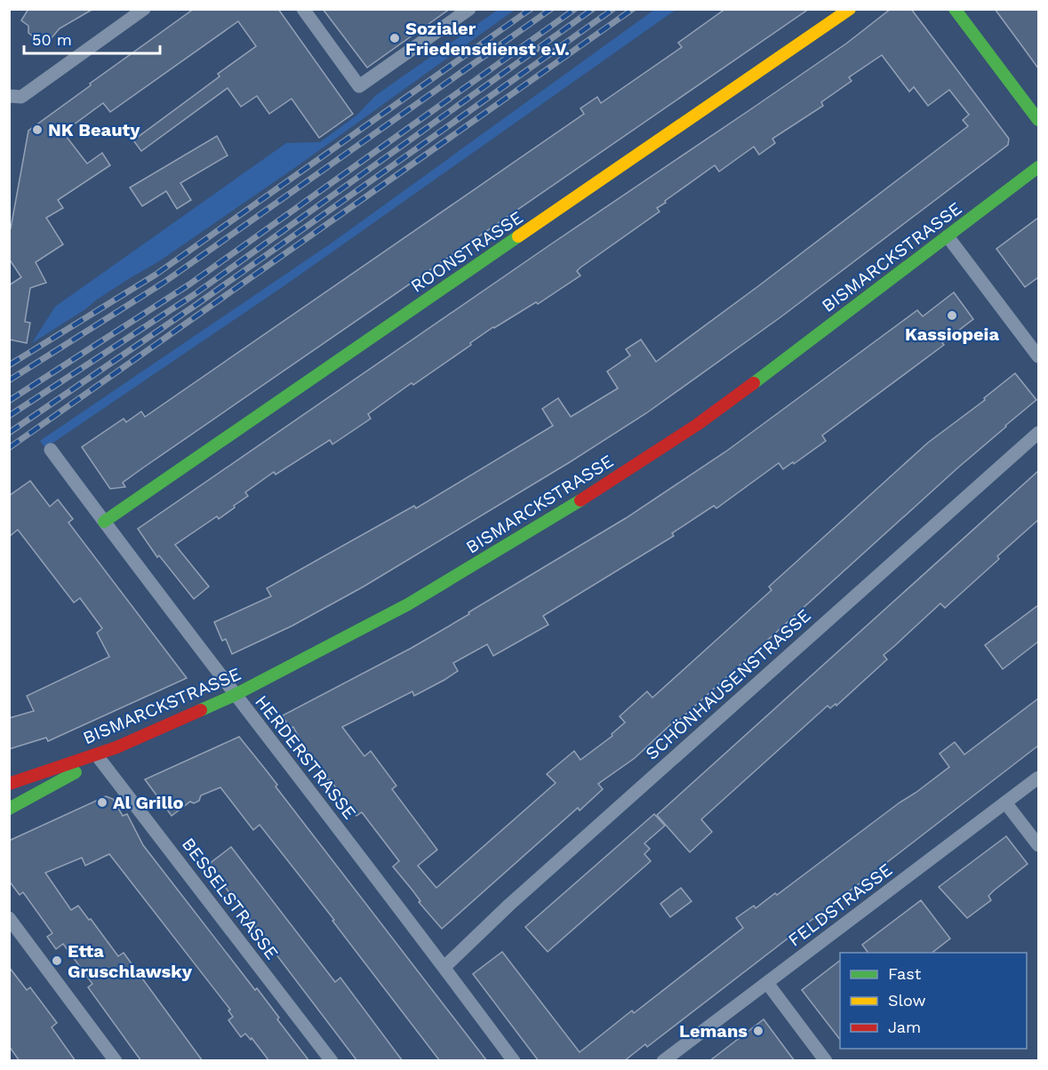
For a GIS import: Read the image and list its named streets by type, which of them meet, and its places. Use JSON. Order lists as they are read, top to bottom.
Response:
{
  "streets": {
    "main road": ["ROONSTRASSE", "BISMARCKSTRASSE"],
    "street": [
      "SCHÖNHAUSENSTRASSE",
      "HERDERSTRASSE",
      "BESSELSTRASSE",
      "FELDSTRASSE"
    ]
  },
  "crossings": [
    ["ROONSTRASSE", "HERDERSTRASSE"],
    ["BISMARCKSTRASSE", "HERDERSTRASSE"],
    ["SCHÖNHAUSENSTRASSE", "HERDERSTRASSE"]
  ],
  "places": [
    "Sozialer Friedensdienst e.V.",
    "NK Beauty",
    "Kassiopeia",
    "Al Grillo",
    "Etta Gruschlawsky",
    "Lemans"
  ],
  "legend": ["Fast", "Slow", "Jam"],
  "scale_bar": "50 m"
}
